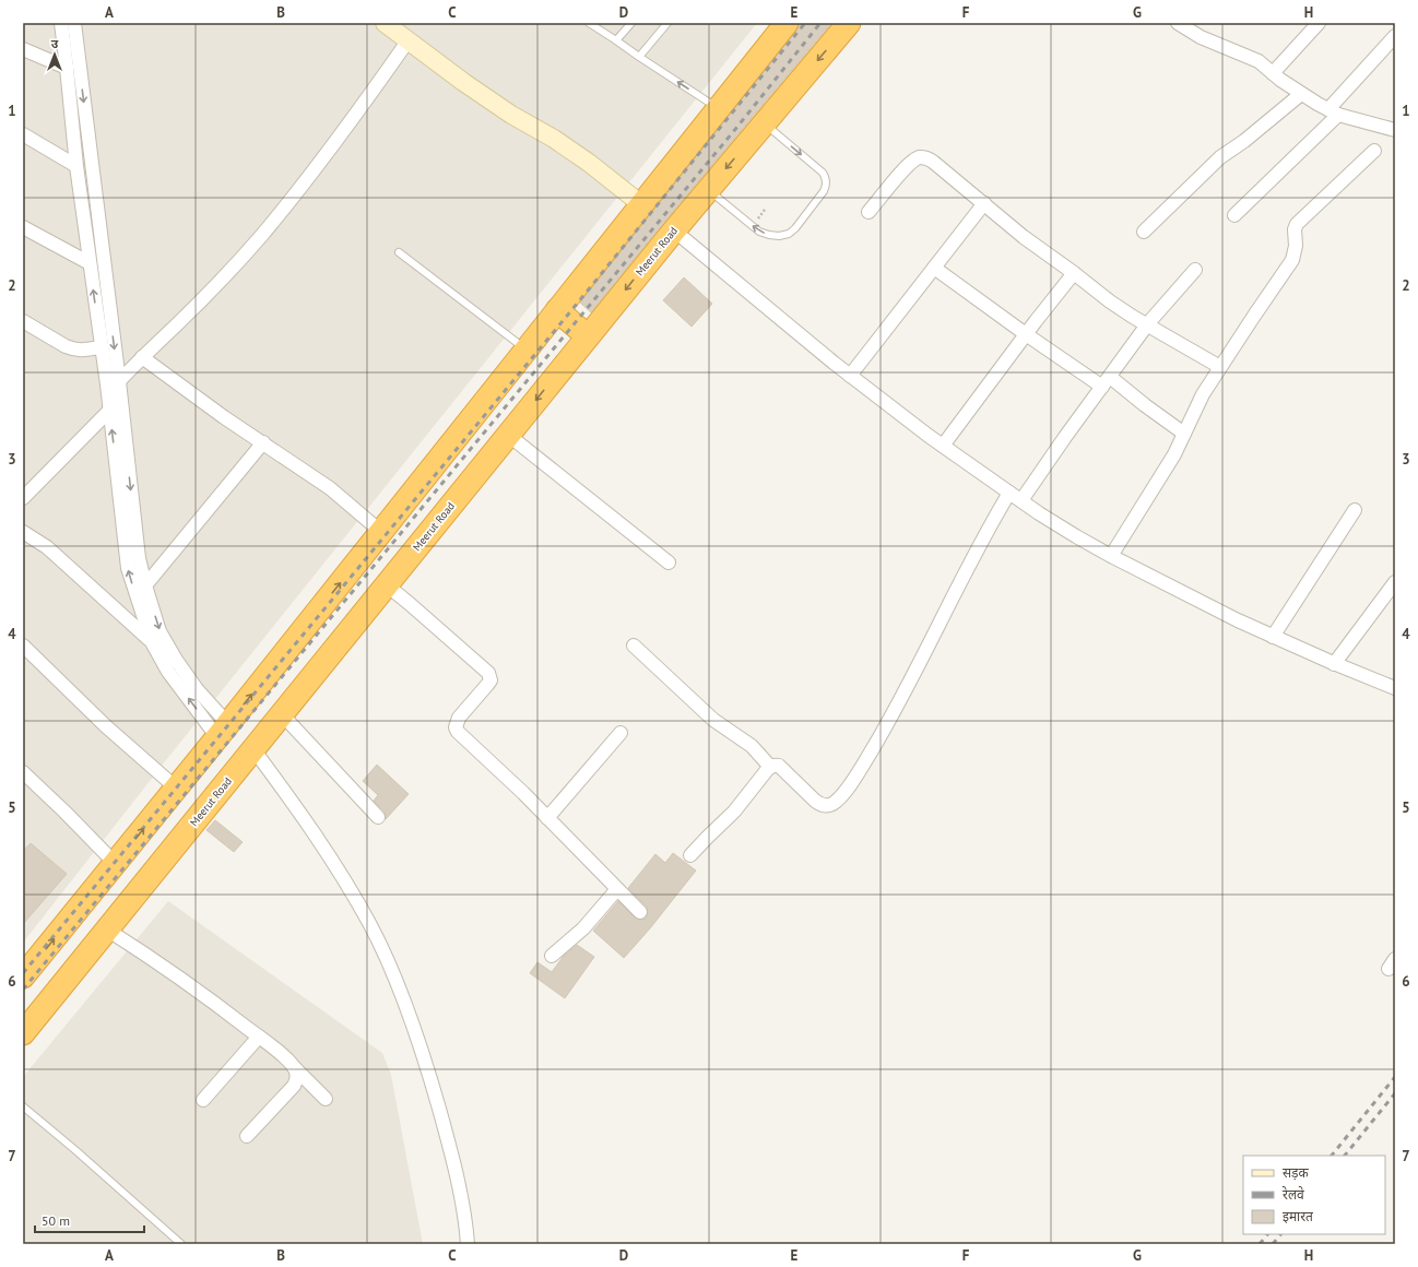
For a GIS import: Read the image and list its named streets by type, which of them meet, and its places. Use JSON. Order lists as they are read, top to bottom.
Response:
{
  "streets": {
    "highway": ["Meerut Road"]
  },
  "legend": ["सड़क", "रेलवे", "इमारत"],
  "scale_bar": "50 m",
  "north": "top",
  "grid": {
    "columns": [
      "A",
      "B",
      "C",
      "D",
      "E",
      "F",
      "G",
      "H"
    ],
    "rows": [
      "1",
      "2",
      "3",
      "4",
      "5",
      "6",
      "7"
    ]
  }
}
